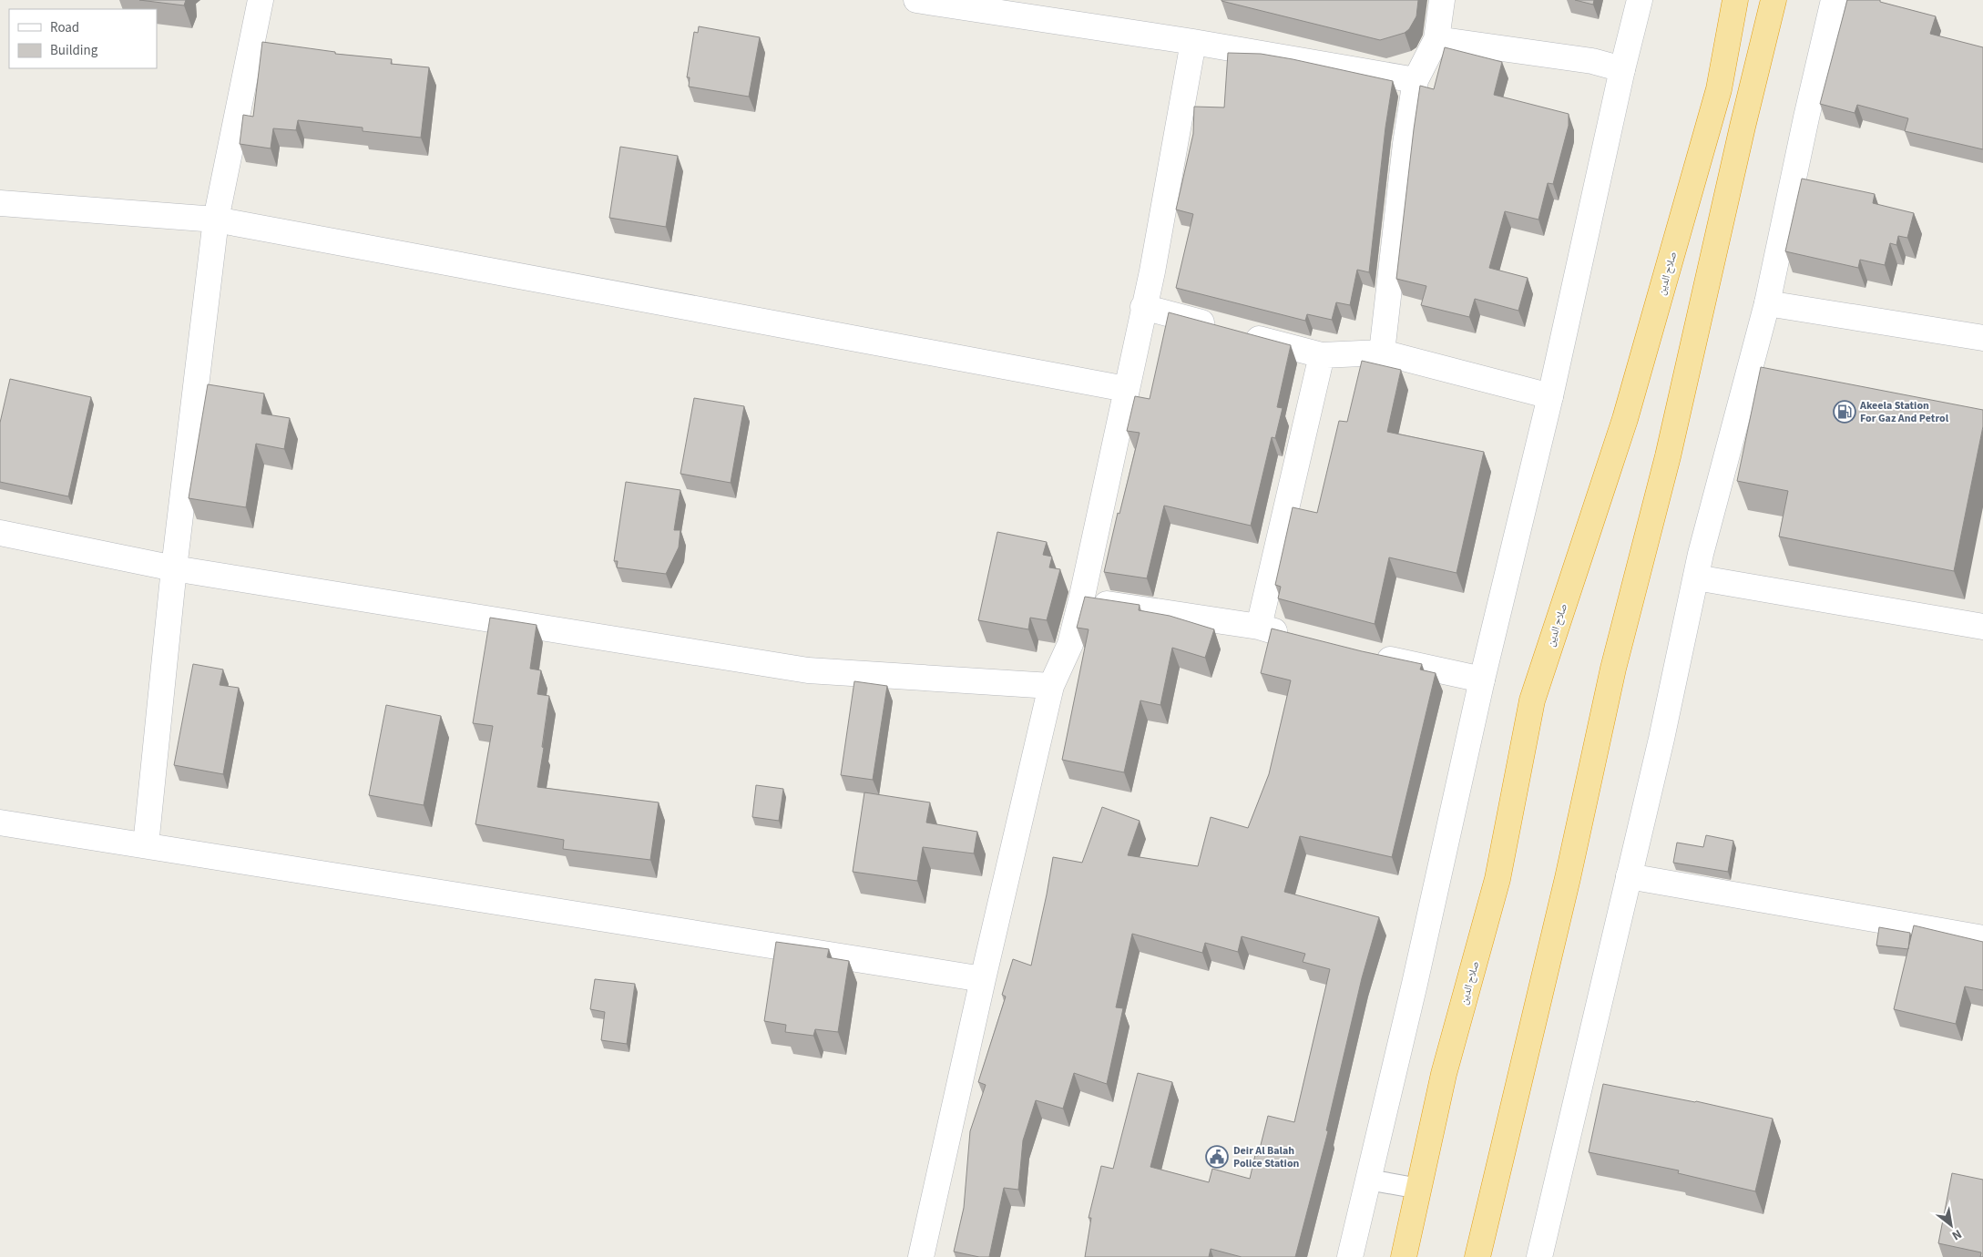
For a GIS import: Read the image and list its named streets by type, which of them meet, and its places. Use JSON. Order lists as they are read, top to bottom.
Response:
{
  "streets": {
    "highway": ["صلاح الدين"]
  },
  "places": {
    "fuel station": ["Akeela Station For Gaz And Petrol"],
    "public building": ["Deir Al Balah Police Station"]
  },
  "legend": ["Road", "Building"],
  "north": "bottom right"
}
